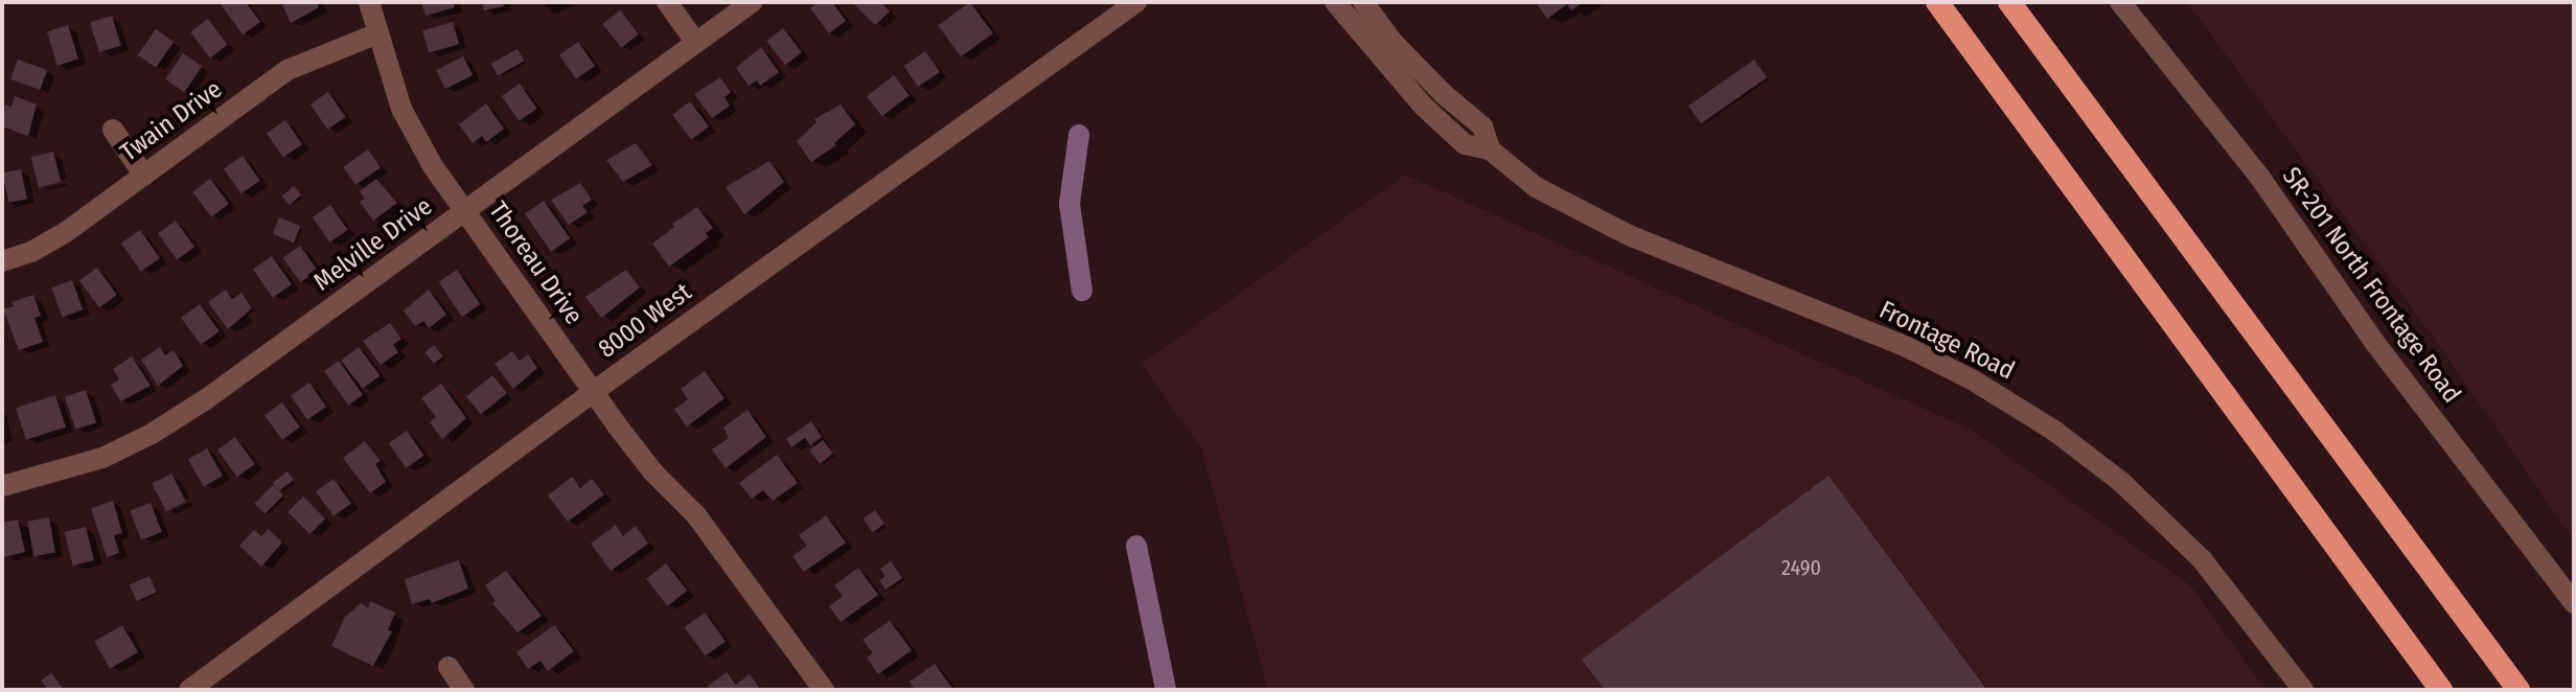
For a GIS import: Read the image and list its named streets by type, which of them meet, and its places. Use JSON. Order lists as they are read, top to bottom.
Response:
{
  "streets": {
    "street": [
      "Twain Drive",
      "Melville Drive",
      "Thoreau Drive",
      "SR-201 North Frontage Road",
      "8000 West",
      "Frontage Road"
    ]
  },
  "crossings": [
    ["Twain Drive", "Thoreau Drive"],
    ["Melville Drive", "Thoreau Drive"],
    ["Thoreau Drive", "8000 West"]
  ],
  "house_numbers": ["2490"]
}
